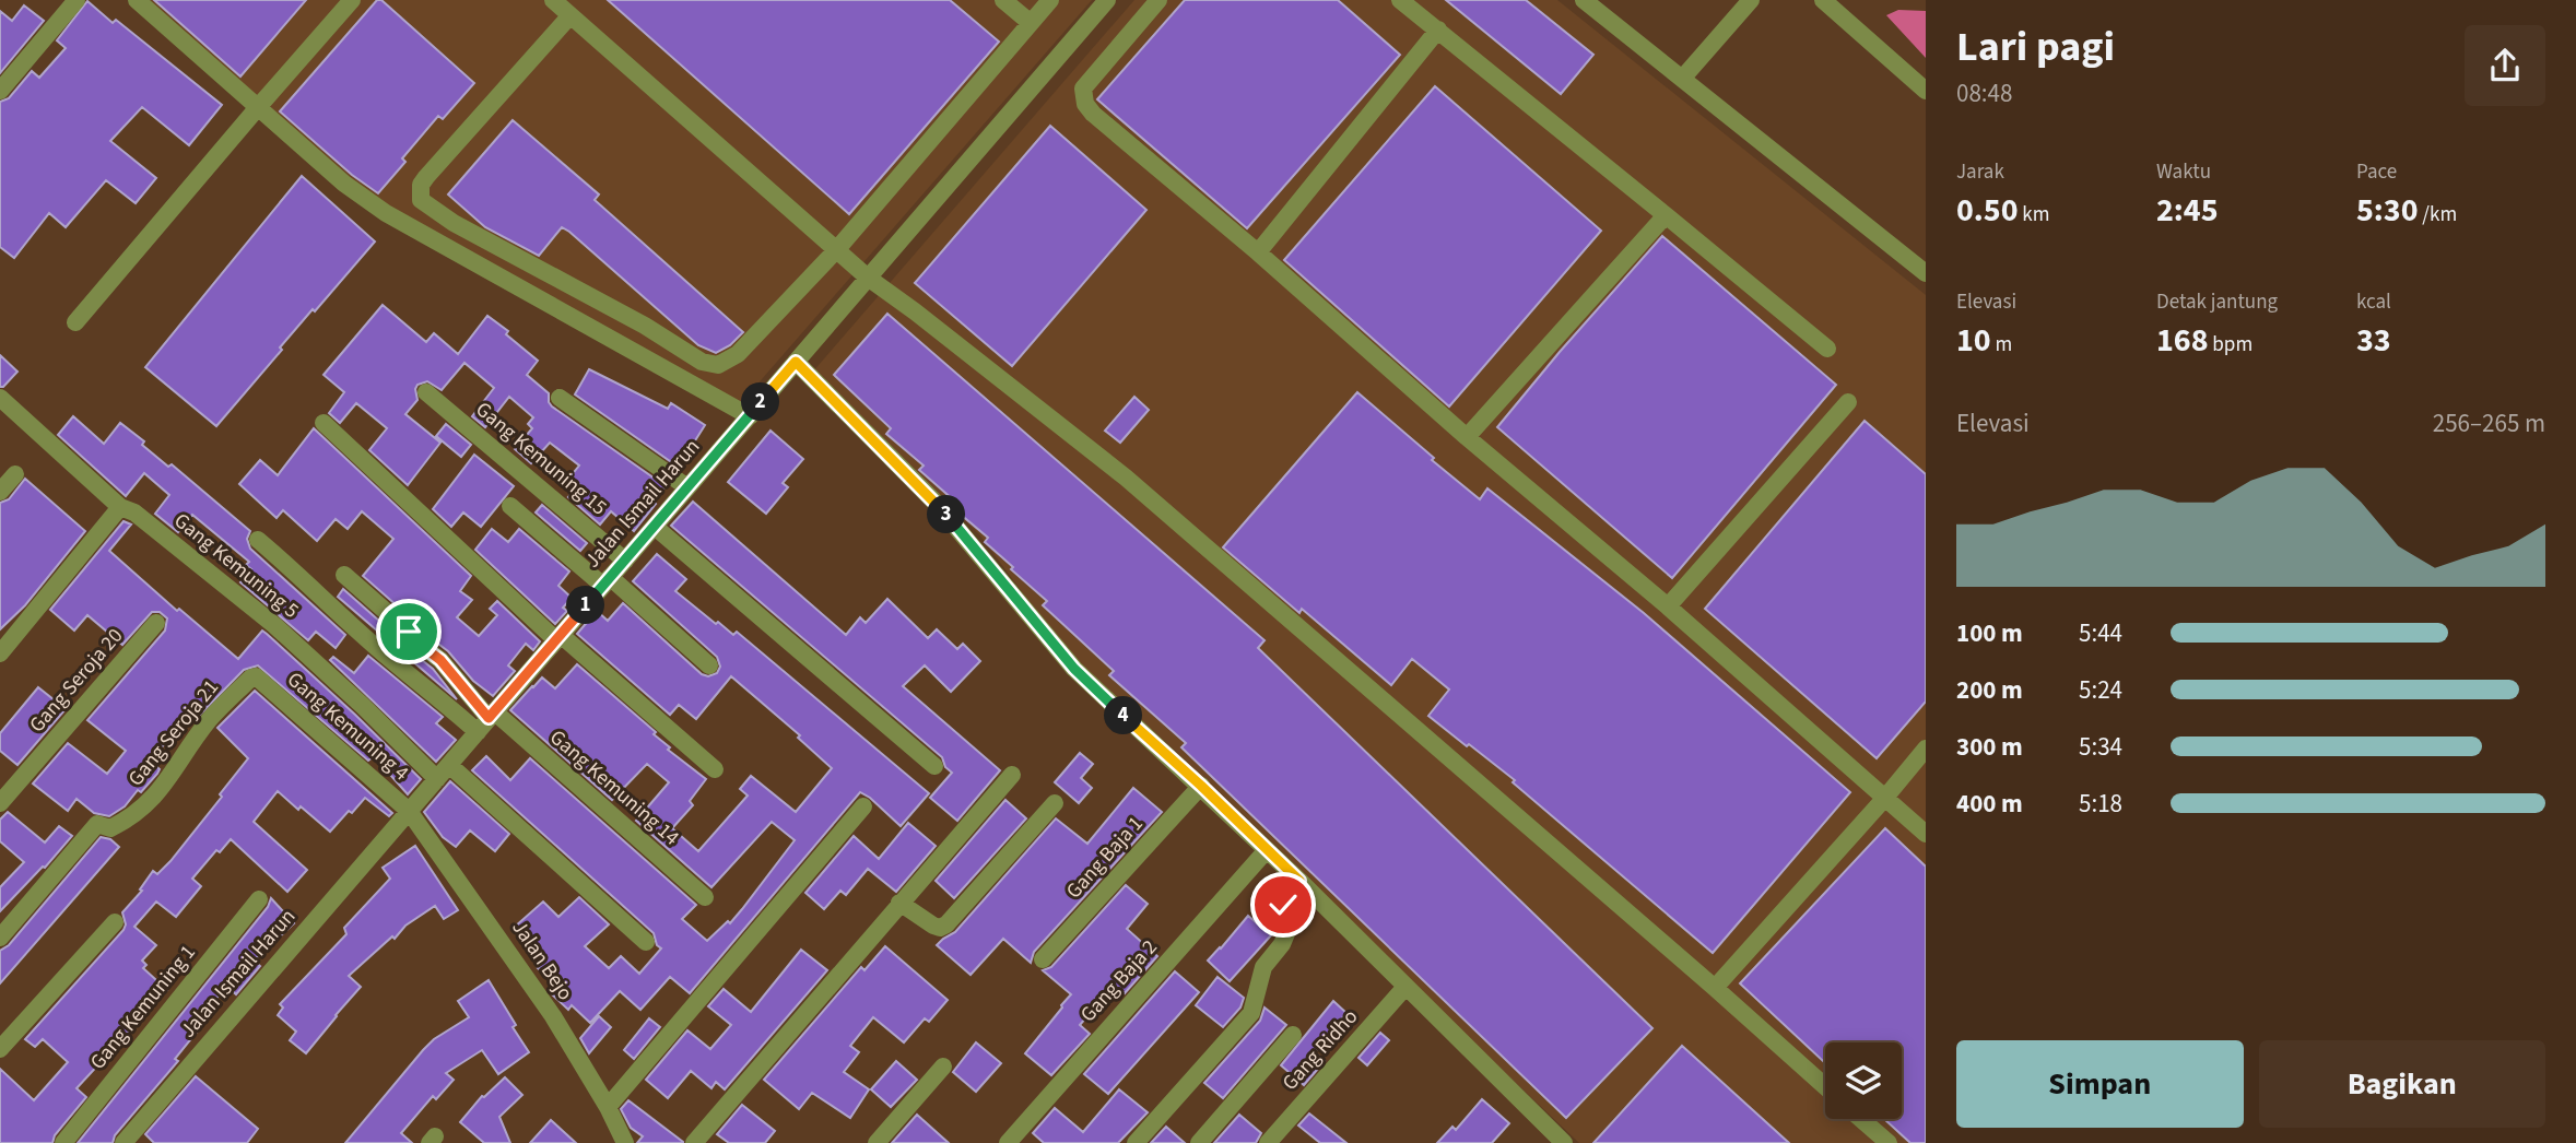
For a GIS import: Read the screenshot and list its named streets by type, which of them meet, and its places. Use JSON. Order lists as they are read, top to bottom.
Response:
{
  "streets": {
    "street": [
      "Gang Kemuning 15",
      "Jalan Ismail Harun",
      "Gang Kemuning 5",
      "Gang Seroja 20",
      "Gang Kemuning 4",
      "Gang Seroja 21",
      "Gang Kemuning 14",
      "Gang Baja 1",
      "Jalan Bejo",
      "Gang Baja 2",
      "Gang Kemuning 1",
      "Gang Ridho"
    ]
  },
  "crossings": [
    ["Gang Kemuning 15", "Jalan Ismail Harun"],
    ["Jalan Ismail Harun", "Gang Kemuning 5"],
    ["Jalan Ismail Harun", "Gang Kemuning 4"],
    ["Jalan Ismail Harun", "Gang Kemuning 14"],
    ["Jalan Ismail Harun", "Jalan Bejo"],
    ["Gang Kemuning 4", "Gang Seroja 21"],
    ["Gang Kemuning 4", "Jalan Bejo"]
  ],
  "page": {
    "heading": ["Lari pagi", "08:48"],
    "stats": [
      ["Jarak", "0.50 km"],
      ["Waktu", "2:45"],
      ["Pace", "5:30 /km"],
      ["Elevasi", "10 m"],
      ["Detak jantung", "168 bpm"],
      ["kcal", "33"]
    ],
    "pins": [
      "2",
      "3",
      "1",
      "4"
    ],
    "chart": ["Elevasi", "256–265 m"],
    "list": [
      {
        "name": "100 m",
        "note": "5:44"
      },
      {
        "name": "200 m",
        "note": "5:24"
      },
      {
        "name": "300 m",
        "note": "5:34"
      },
      {
        "name": "400 m",
        "note": "5:18"
      }
    ],
    "buttons": ["Simpan", "Bagikan"]
  }
}
